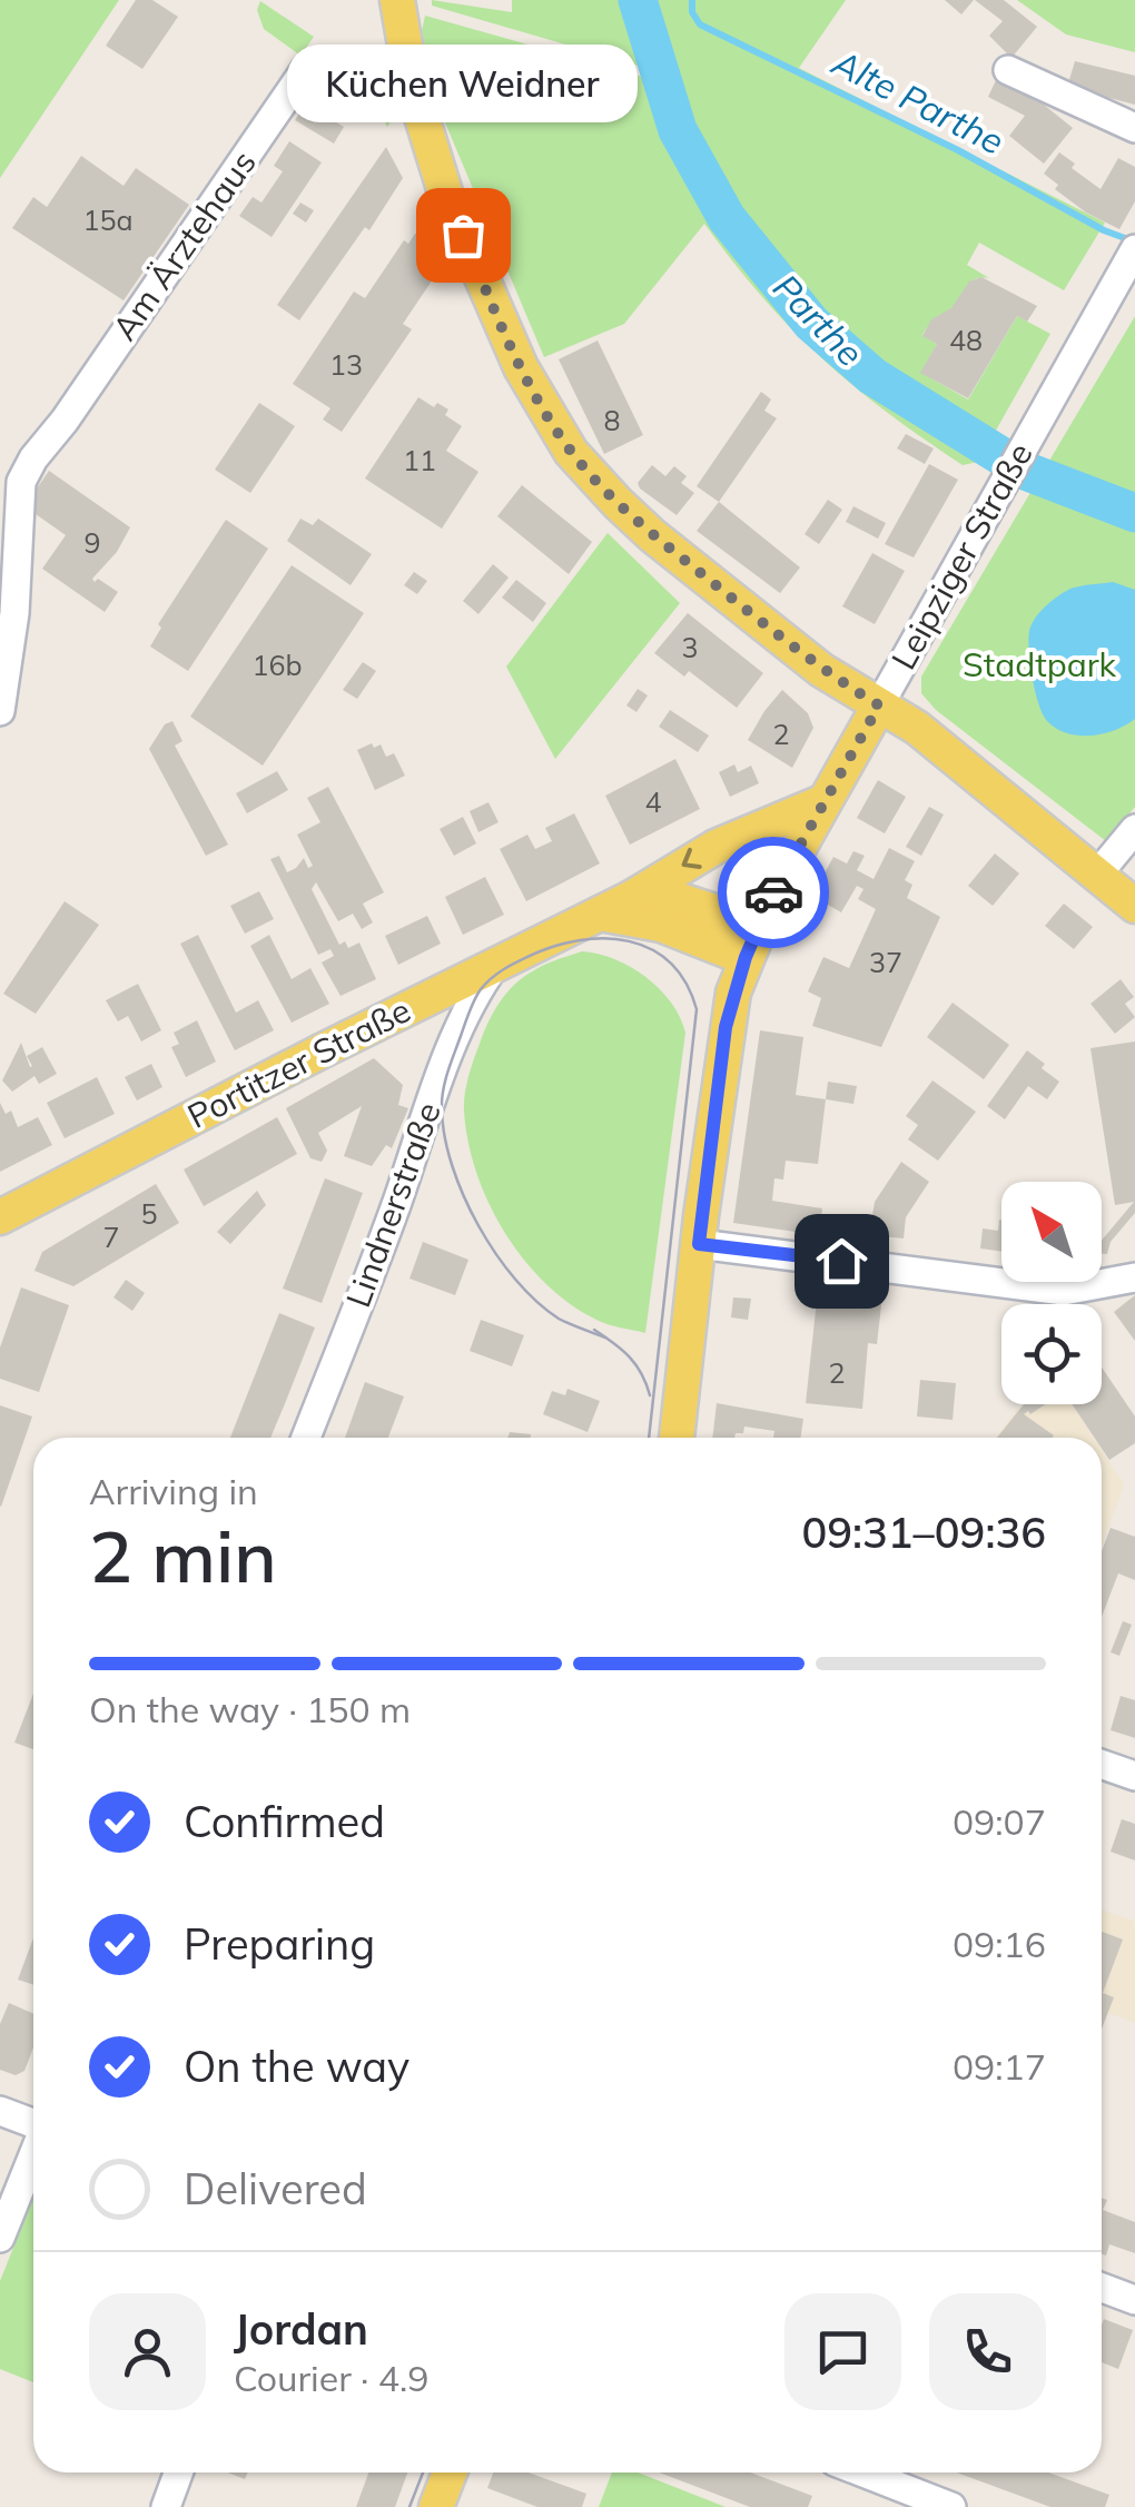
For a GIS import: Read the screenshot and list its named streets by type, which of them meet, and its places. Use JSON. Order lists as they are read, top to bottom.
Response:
{
  "streets": {
    "main road": ["Leipziger Straße", "Portitzer Straße"],
    "street": ["Am Ärztehaus", "Lindnerstraße"]
  },
  "crossings": [
    ["Leipziger Straße", "Portitzer Straße"],
    ["Portitzer Straße", "Lindnerstraße"]
  ],
  "water": ["Alte Parthe", "Parthe"],
  "parks": ["Stadtpark"],
  "places": ["Küchen Weidner"],
  "house_numbers": [
    "15a",
    "48",
    "13",
    "8",
    "11",
    "9",
    "3",
    "16b",
    "2",
    "4",
    "37",
    "5",
    "7",
    "2"
  ],
  "north": "top left",
  "page": {
    "bubble": "Küchen Weidner",
    "heading": ["2 min", "Arriving in", "09:31–09:36"],
    "panel": ["Jordan", "Courier · 4.9"],
    "bar": "On the way · 150 m",
    "list": [
      ["Confirmed", "09:07"],
      ["Preparing", "09:16"],
      ["On the way", "09:17"],
      "Delivered"
    ]
  }
}
